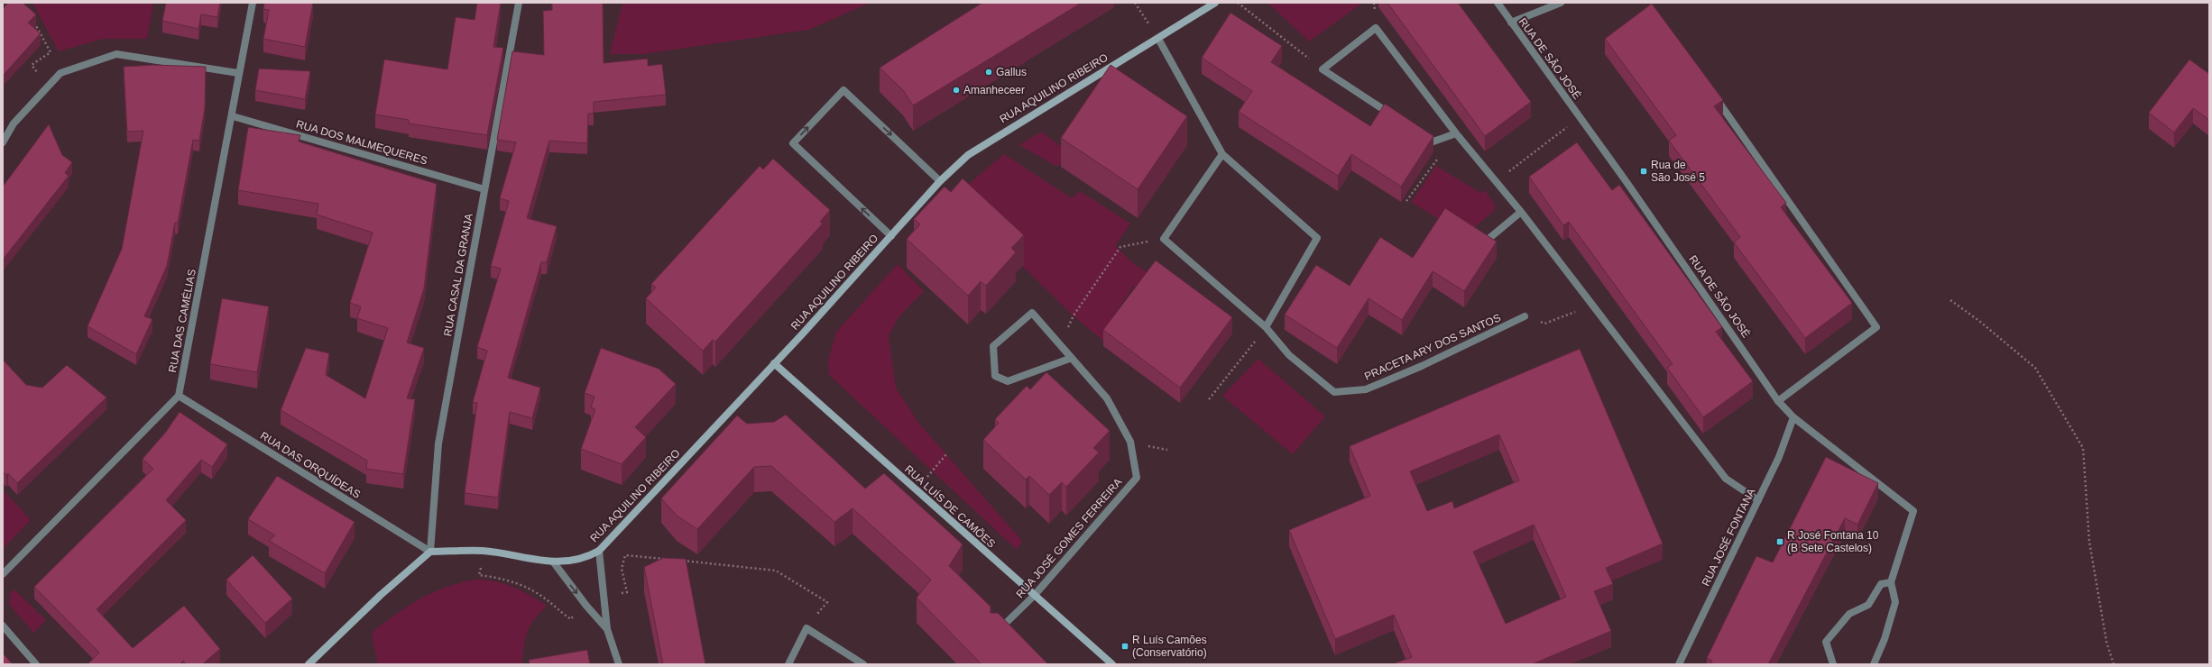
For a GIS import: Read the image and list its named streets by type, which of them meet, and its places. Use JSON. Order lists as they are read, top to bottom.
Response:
{
  "streets": {
    "street": [
      "RUA DE SÃO JOSÉ",
      "RUA AQUILINO RIBEIRO",
      "RUA DOS MALMEQUERES",
      "RUA CASAL DA GRANJA",
      "RUA DAS CAMÉLIAS",
      "PRACETA ARY DOS SANTOS",
      "RUA DAS ORQUÍDEAS",
      "RUA LUÍS DE CAMÕES",
      "RUA JOSÉ FONTANA",
      "RUA JOSÉ GOMES FERREIRA"
    ]
  },
  "crossings": [
    ["RUA DE SÃO JOSÉ", "RUA JOSÉ FONTANA"],
    ["RUA AQUILINO RIBEIRO", "RUA CASAL DA GRANJA"],
    ["RUA AQUILINO RIBEIRO", "RUA DAS ORQUÍDEAS"],
    ["RUA AQUILINO RIBEIRO", "RUA LUÍS DE CAMÕES"],
    ["RUA DOS MALMEQUERES", "RUA CASAL DA GRANJA"],
    ["RUA DOS MALMEQUERES", "RUA DAS CAMÉLIAS"],
    ["RUA CASAL DA GRANJA", "RUA DAS ORQUÍDEAS"],
    ["RUA DAS CAMÉLIAS", "RUA DAS ORQUÍDEAS"],
    ["RUA LUÍS DE CAMÕES", "RUA JOSÉ GOMES FERREIRA"]
  ],
  "places": {
    "other": ["Gallus", "Amanheceer"],
    "transit": ["Rua de São José 5", "R José Fontana 10 (B Sete Castelos)", "R Luís Camões (Conservatório)"]
  }
}
